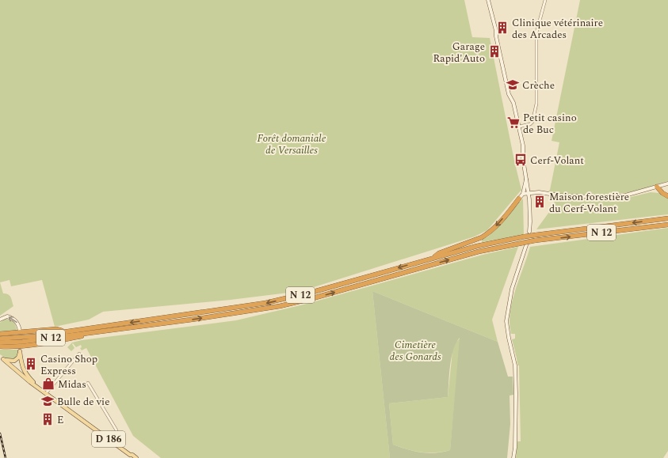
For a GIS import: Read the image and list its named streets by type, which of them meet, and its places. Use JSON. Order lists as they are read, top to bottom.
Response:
{
  "streets": {
    "highway": ["N 12"],
    "main road": ["D 186"]
  },
  "parks": ["Forêt domaniale de Versailles", "Cimetière des Gonards"],
  "places": {
    "building": [
      "Clinique vétérinaire des Arcades",
      "Garage Rapid'Auto",
      "Maison forestière du Cerf-Volant",
      "Casino Shop Express",
      "E"
    ],
    "school or university": ["Crèche", "Bulle de vie"],
    "supermarket": ["Petit casino de Buc"],
    "bus stop": ["Cerf-Volant"],
    "shop": ["Midas"]
  }
}
